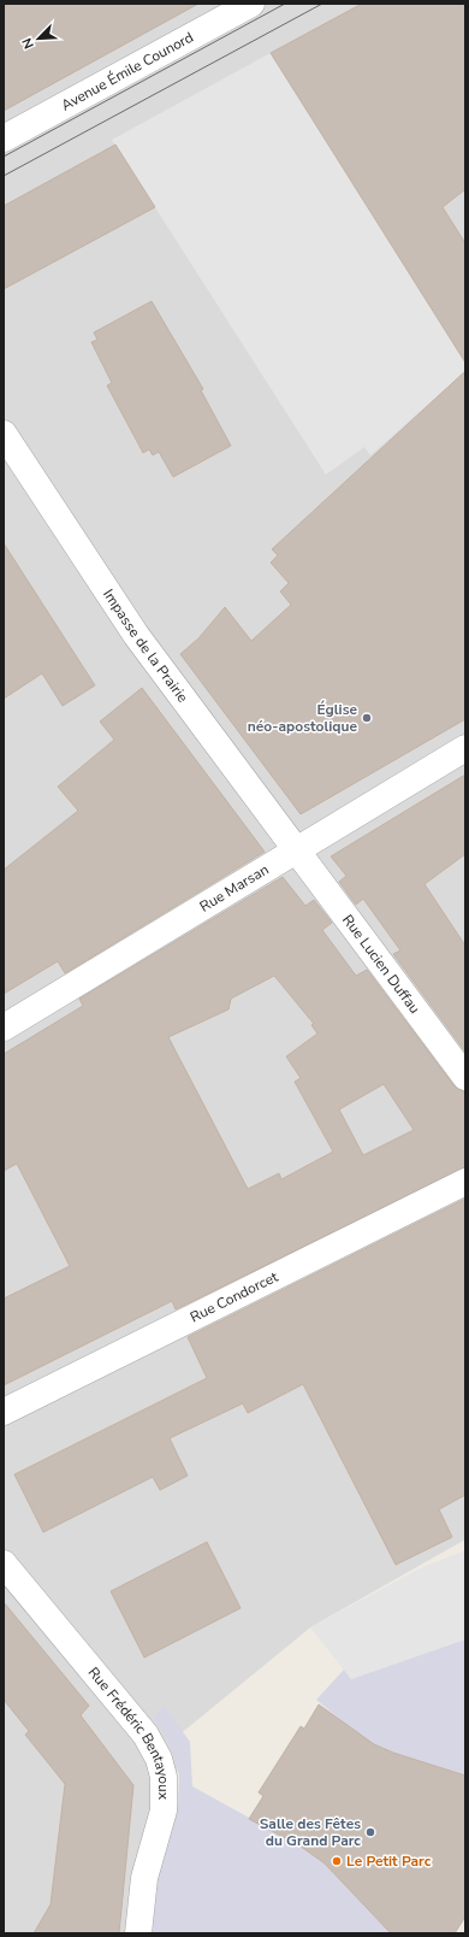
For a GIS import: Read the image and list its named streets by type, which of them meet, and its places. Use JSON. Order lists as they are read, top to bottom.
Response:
{
  "streets": {
    "street": [
      "Avenue Émile Counord",
      "Impasse de la Prairie",
      "Rue Marsan",
      "Rue Lucien Duffau",
      "Rue Condorcet",
      "Rue Frédéric Bentayoux"
    ]
  },
  "crossings": [
    ["Impasse de la Prairie", "Rue Marsan"],
    ["Impasse de la Prairie", "Rue Lucien Duffau"],
    ["Rue Marsan", "Rue Lucien Duffau"]
  ],
  "places": ["Église néo-apostolique", "Salle des Fêtes du Grand Parc", "Le Petit Parc"],
  "north": "bottom left"
}
